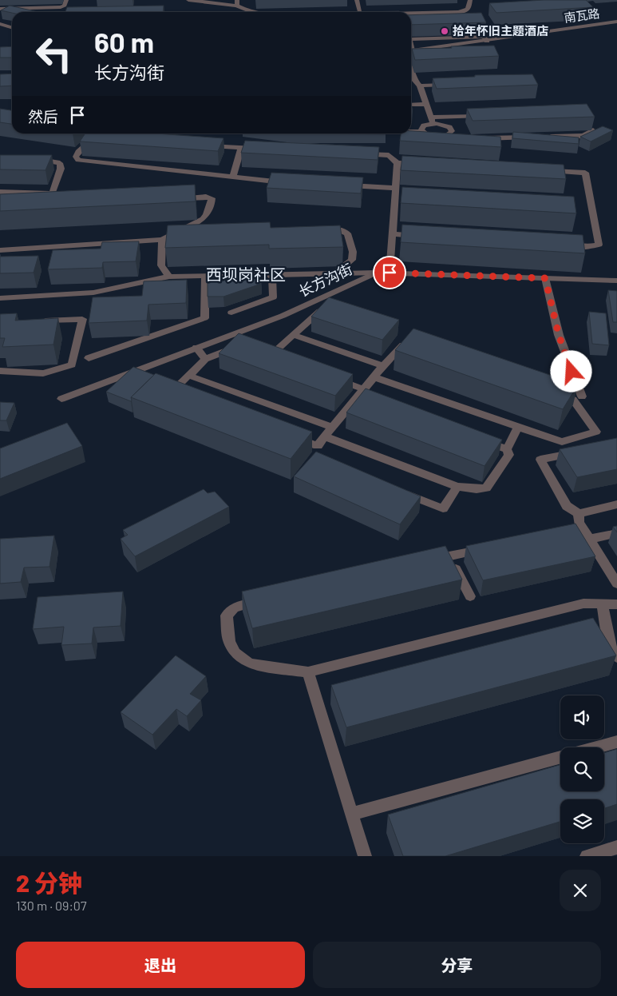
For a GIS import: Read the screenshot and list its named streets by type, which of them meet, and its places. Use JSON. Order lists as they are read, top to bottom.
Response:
{
  "streets": {
    "street": ["南瓦路", "长方沟街"]
  },
  "districts": ["西坝岗社区"],
  "places": ["拾年怀旧主题酒店"],
  "page": {
    "turn": ["60 m", "长方沟街"],
    "then": "然后",
    "heading": ["2 分钟", "130 m · 09:07"],
    "buttons": ["退出", "分享"]
  }
}
